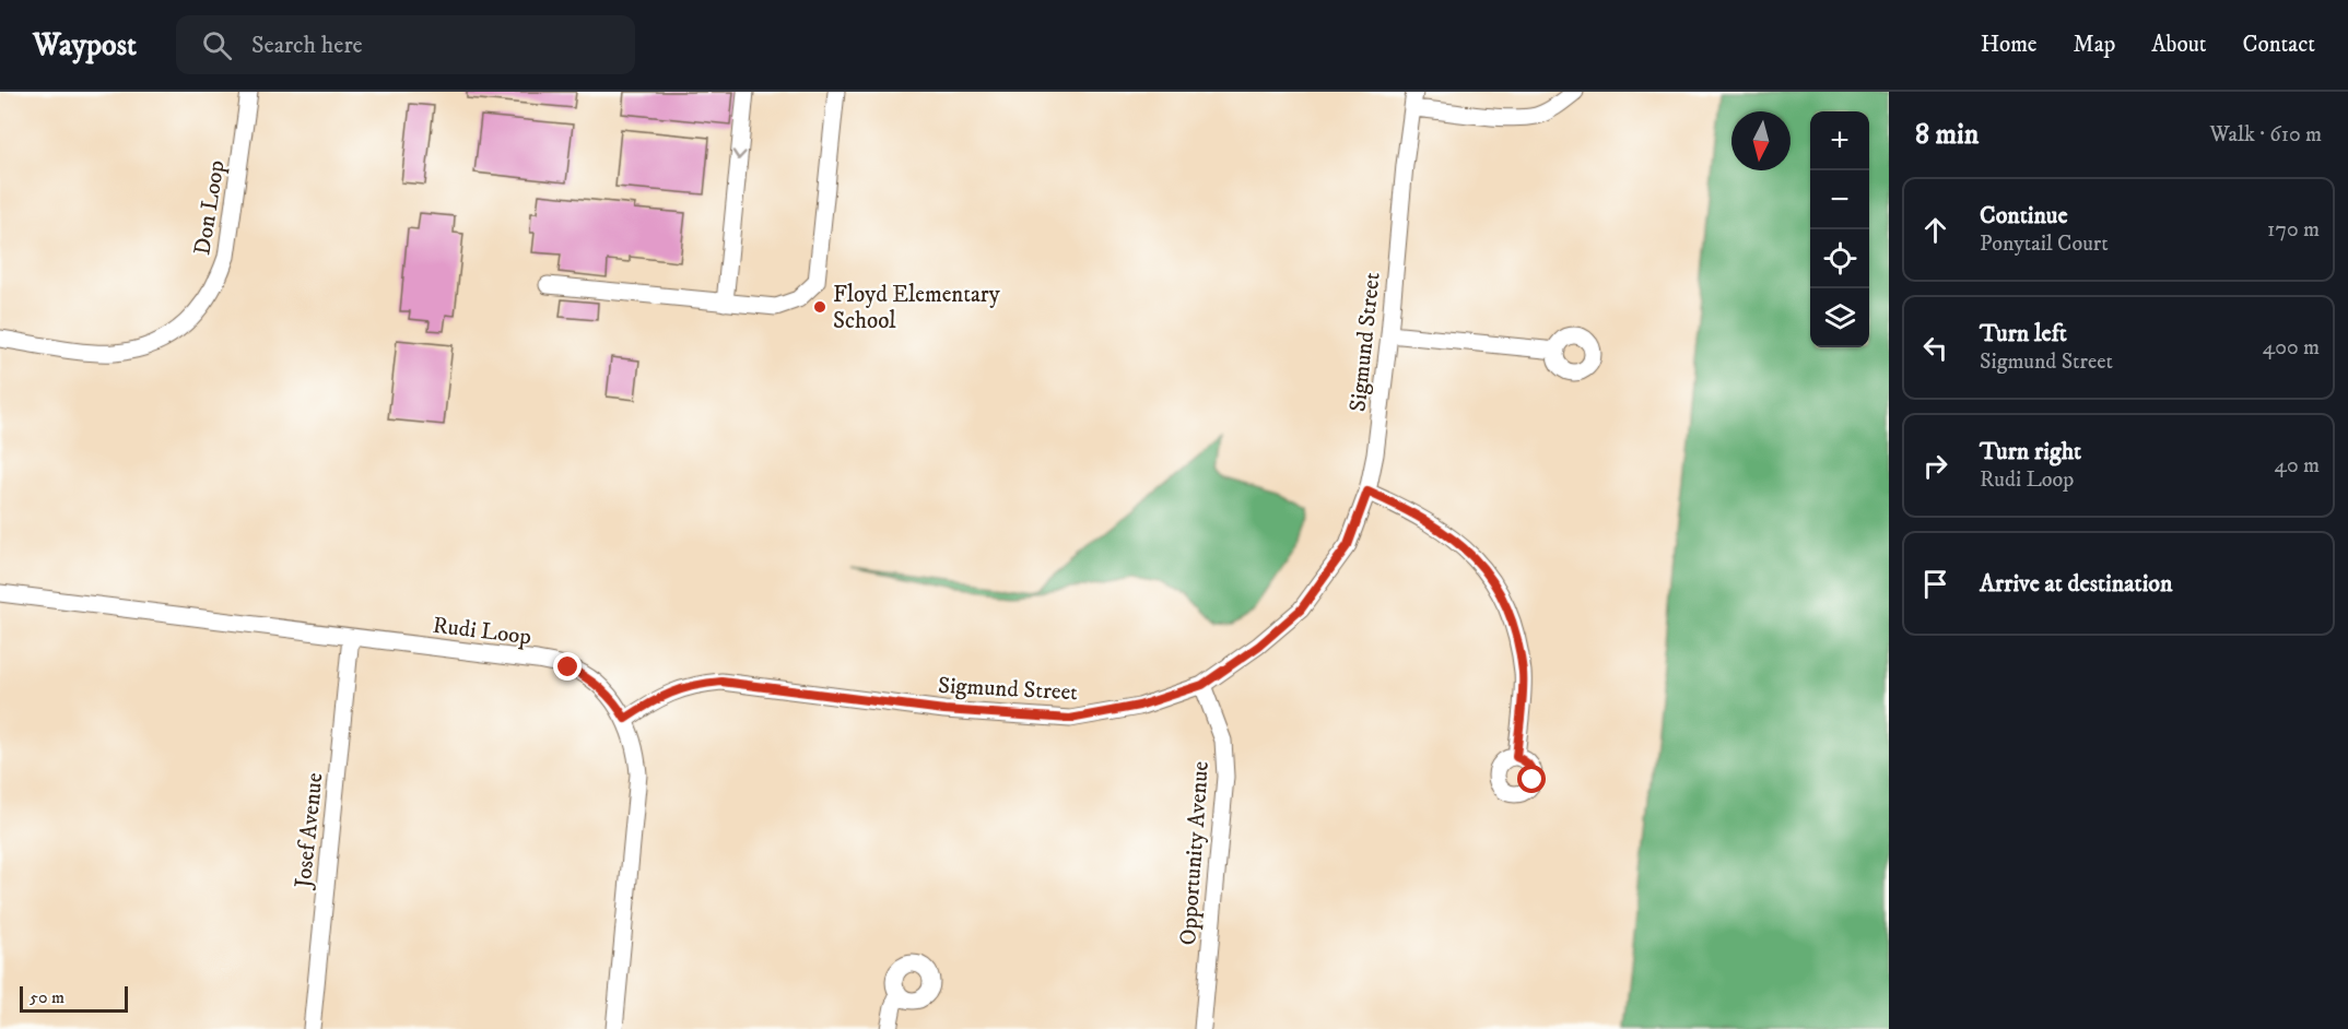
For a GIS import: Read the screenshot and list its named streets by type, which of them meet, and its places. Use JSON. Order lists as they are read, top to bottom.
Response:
{
  "streets": {
    "street": [
      "Don Loop",
      "Sigmund Street",
      "Rudi Loop",
      "Josef Avenue",
      "Opportunity Avenue"
    ]
  },
  "crossings": [
    ["Sigmund Street", "Rudi Loop"],
    ["Sigmund Street", "Opportunity Avenue"],
    ["Rudi Loop", "Josef Avenue"]
  ],
  "places": ["Floyd Elementary School"],
  "scale_bar": "50 m",
  "north": "bottom",
  "page": {
    "header": "Waypost",
    "search": "Search here",
    "nav": [
      "Home",
      "Map",
      "About",
      "Contact"
    ],
    "heading": ["8 min", "Walk · 610 m"],
    "map_buttons": ["+", "−"],
    "list": [
      ["Continue", "Ponytail Court", "170 m"],
      ["Turn left", "Sigmund Street", "400 m"],
      ["Turn right", "Rudi Loop", "40 m"],
      "Arrive at destination"
    ],
    "scale": "50 m"
  }
}
